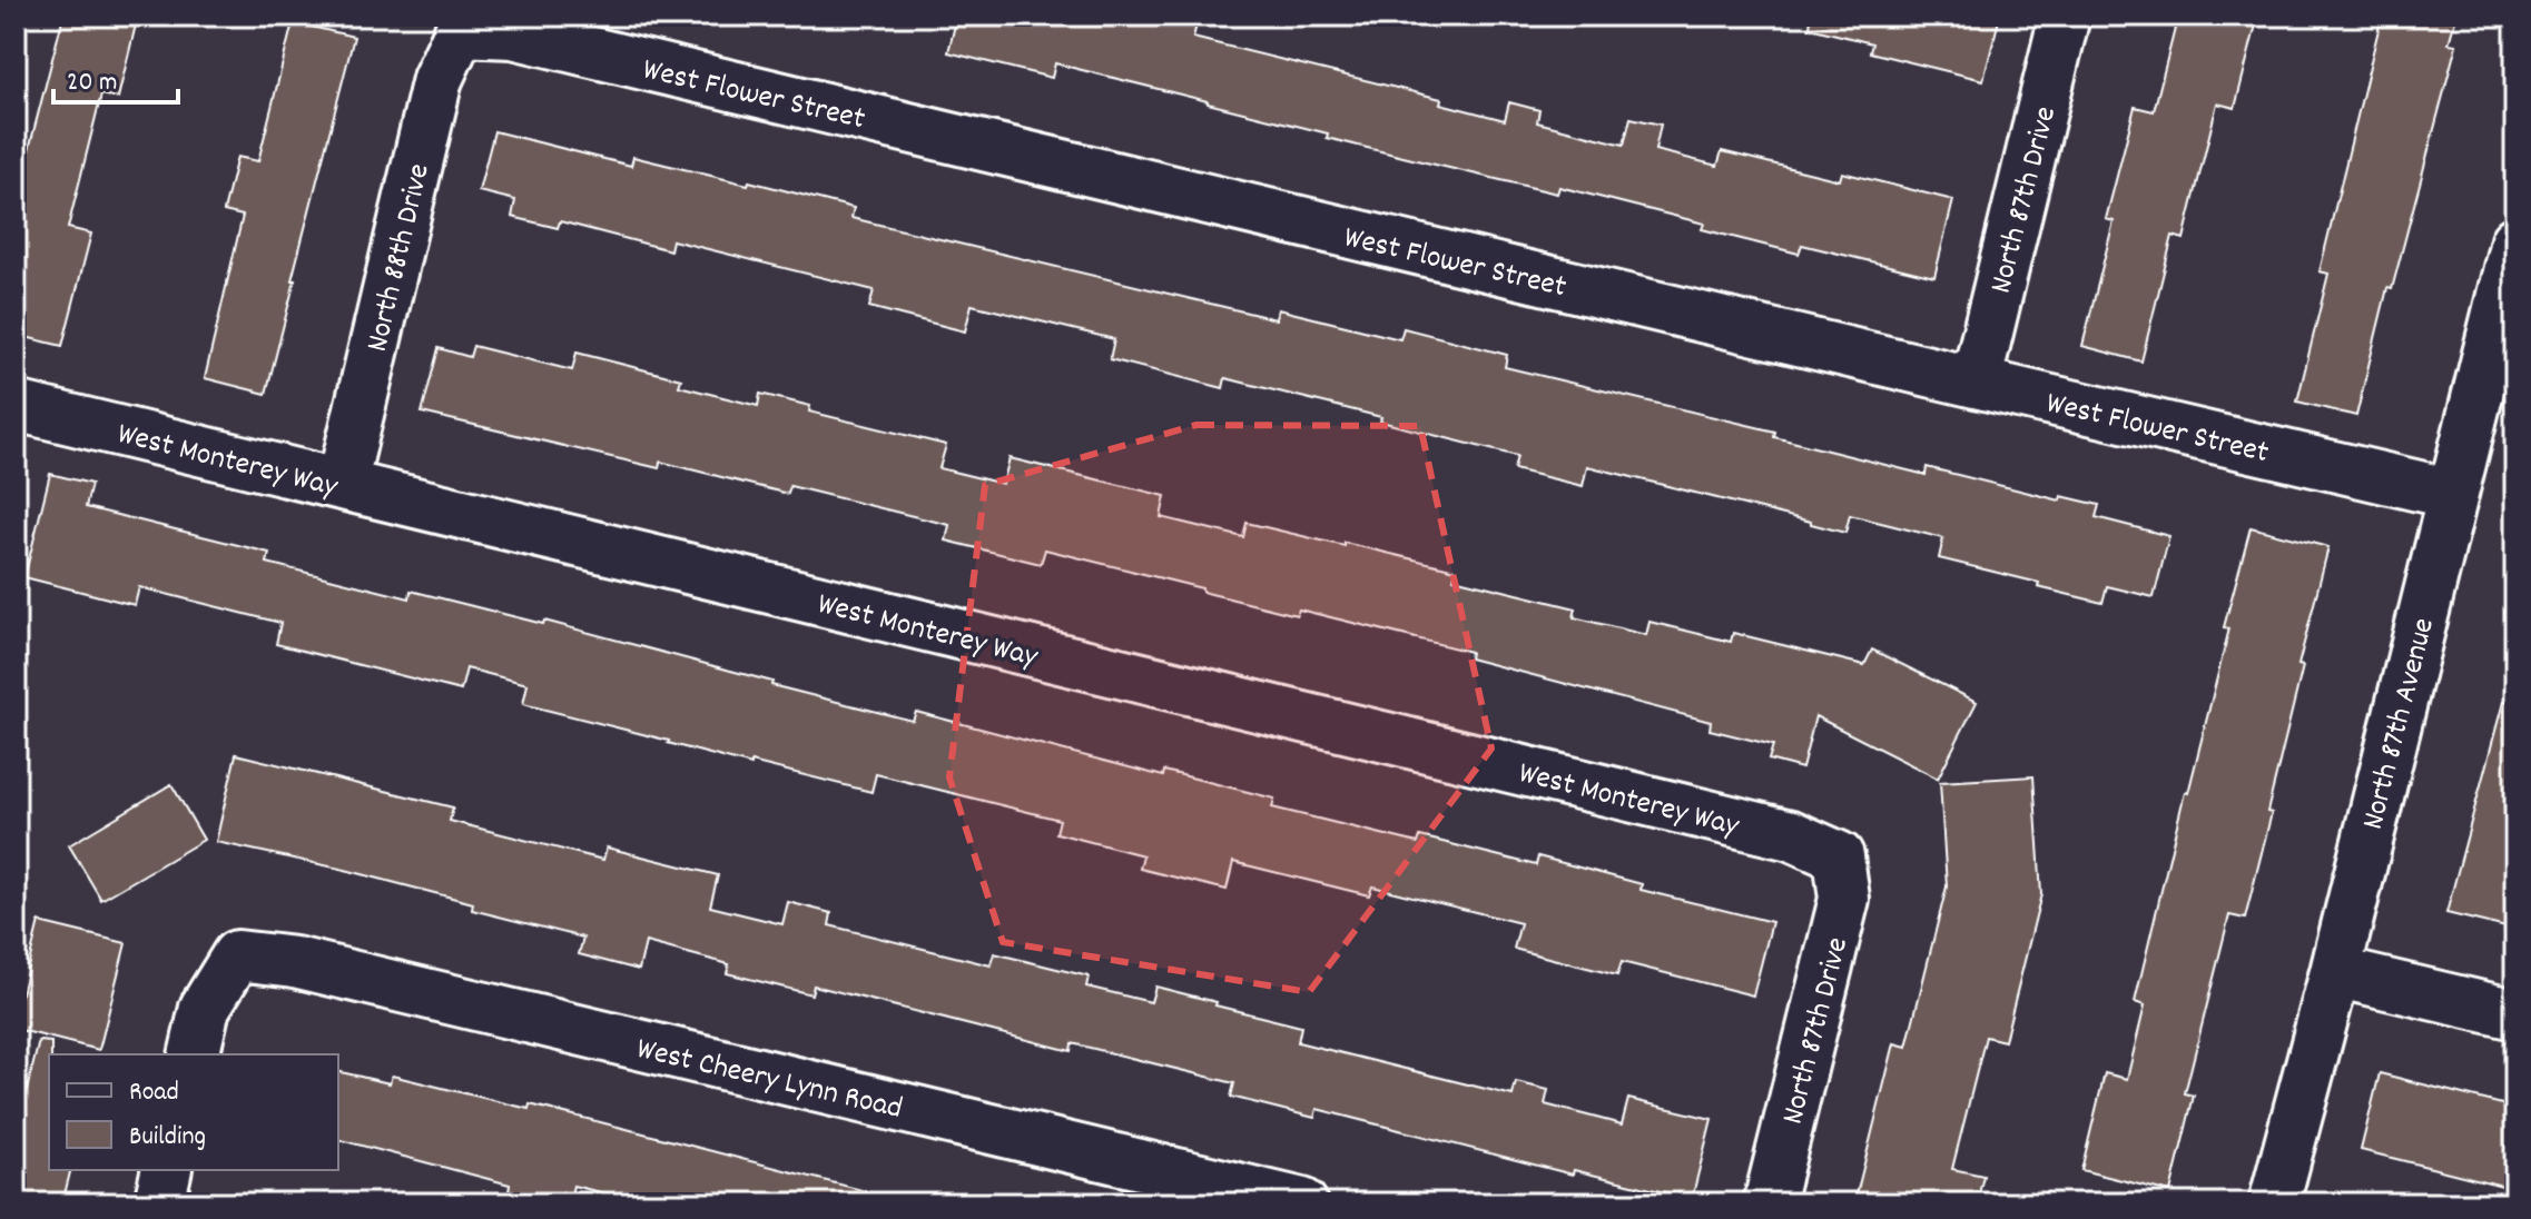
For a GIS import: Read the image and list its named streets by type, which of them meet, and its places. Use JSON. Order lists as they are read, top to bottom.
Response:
{
  "streets": {
    "street": [
      "West Flower Street",
      "North 87th Drive",
      "North 88th Drive",
      "West Monterey Way",
      "North 87th Avenue",
      "West Cheery Lynn Road"
    ]
  },
  "crossings": [
    ["West Flower Street", "North 87th Drive"],
    ["West Flower Street", "North 88th Drive"],
    ["West Flower Street", "North 87th Avenue"],
    ["North 87th Drive", "West Monterey Way"],
    ["North 88th Drive", "West Monterey Way"]
  ],
  "legend": ["Road", "Building"],
  "scale_bar": "20 m"
}
